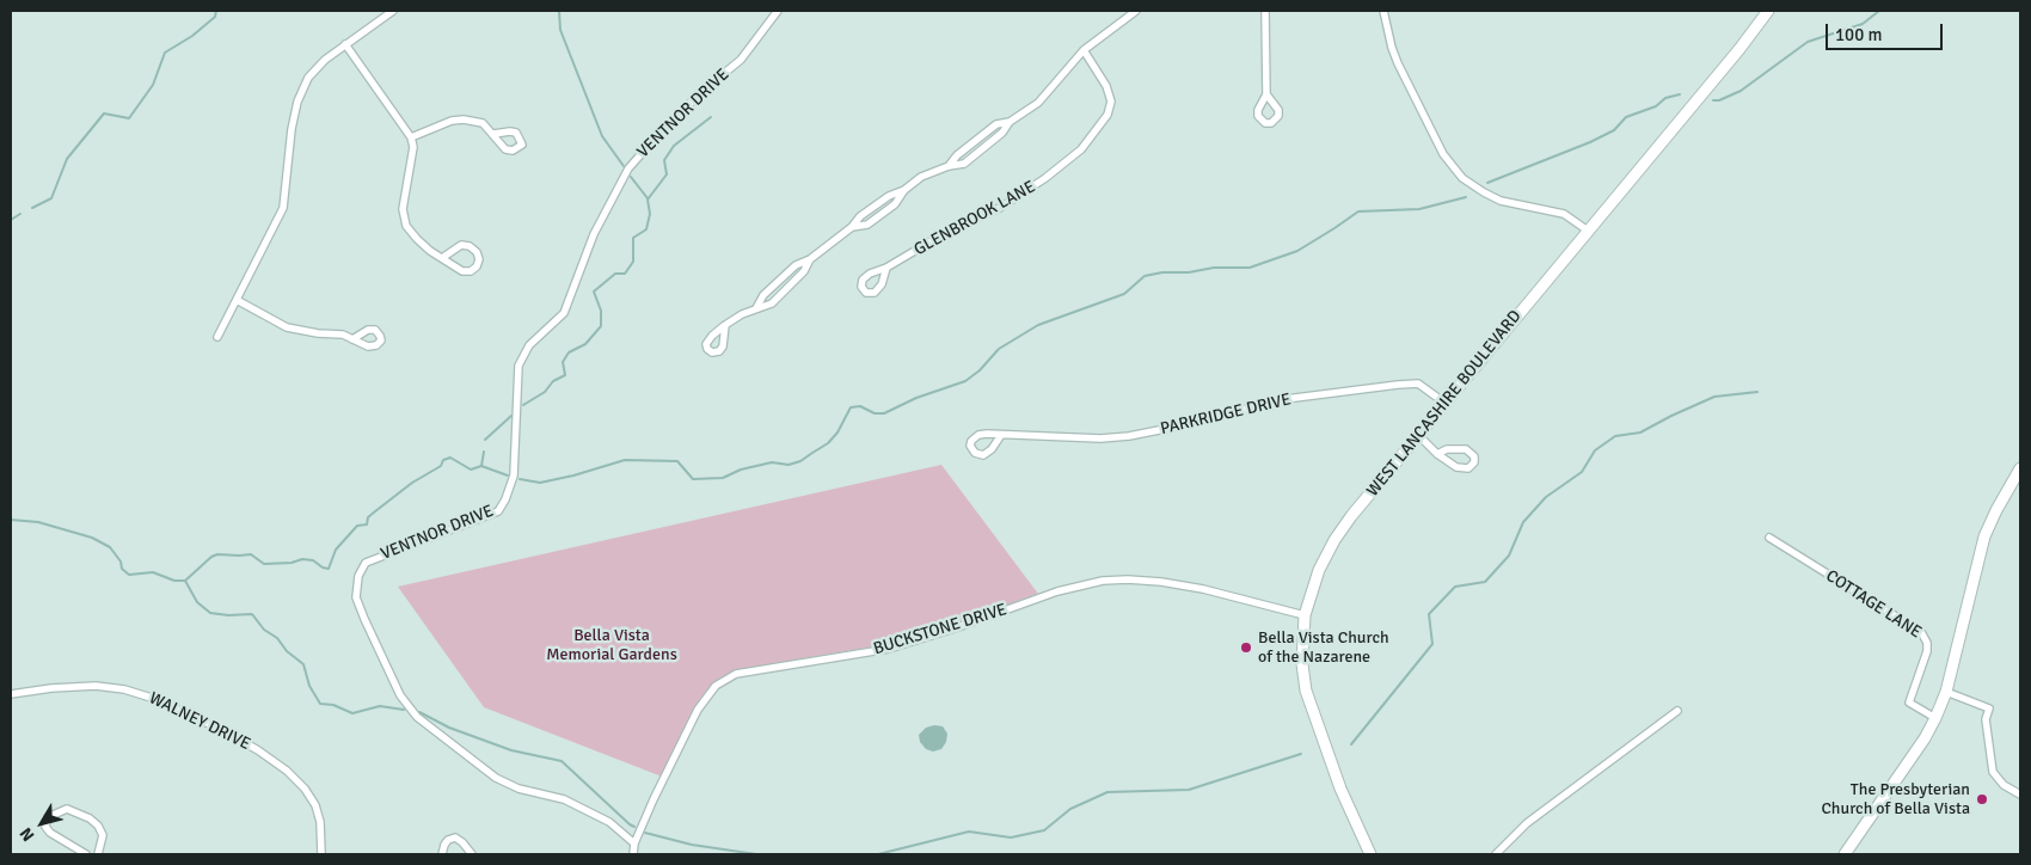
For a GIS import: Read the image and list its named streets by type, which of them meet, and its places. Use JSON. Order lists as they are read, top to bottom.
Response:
{
  "streets": {
    "main road": ["WEST LANCASHIRE BOULEVARD"],
    "street": [
      "VENTNOR DRIVE",
      "GLENBROOK LANE",
      "PARKRIDGE DRIVE",
      "COTTAGE LANE",
      "BUCKSTONE DRIVE",
      "WALNEY DRIVE"
    ]
  },
  "crossings": [
    ["VENTNOR DRIVE", "BUCKSTONE DRIVE"],
    ["WEST LANCASHIRE BOULEVARD", "PARKRIDGE DRIVE"],
    ["WEST LANCASHIRE BOULEVARD", "BUCKSTONE DRIVE"]
  ],
  "parks": ["Bella Vista Memorial Gardens"],
  "places": ["Bella Vista Church of the Nazarene", "The Presbyterian Church of Bella Vista"],
  "scale_bar": "100 m",
  "north": "bottom left"
}
